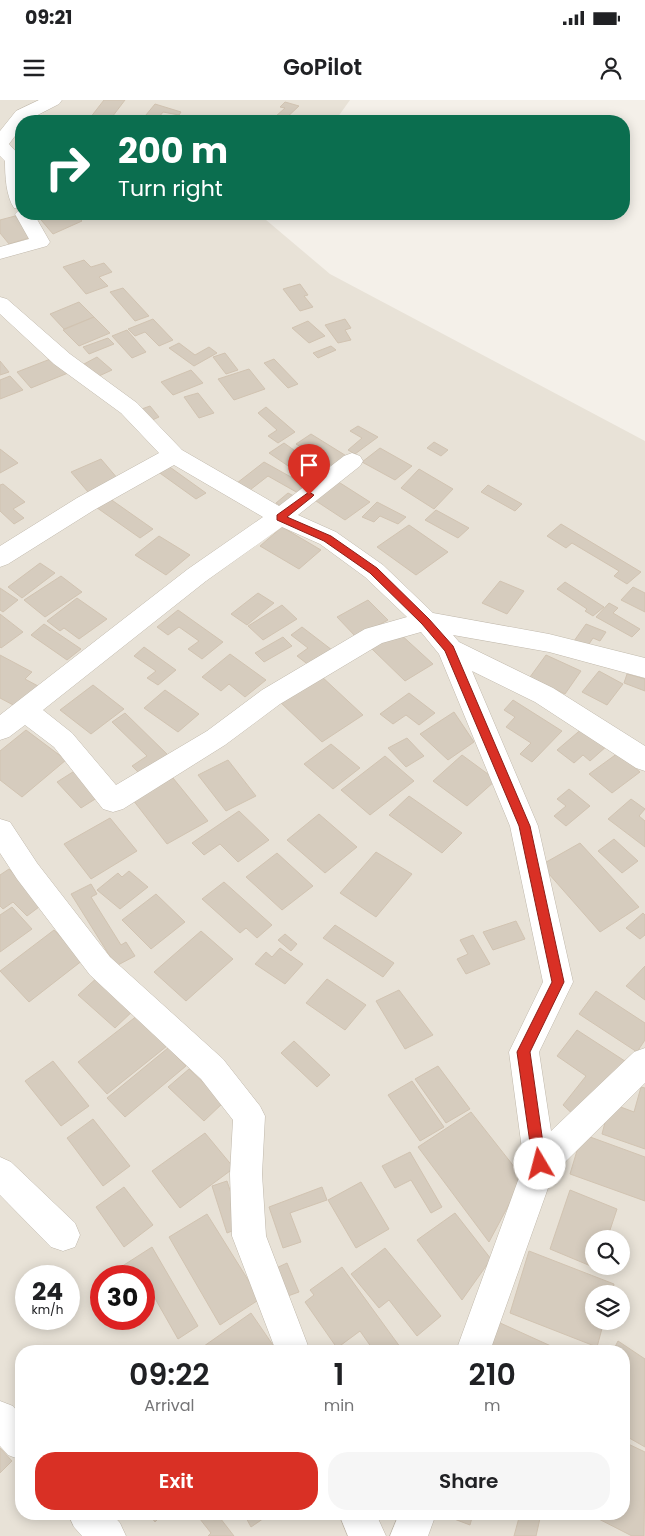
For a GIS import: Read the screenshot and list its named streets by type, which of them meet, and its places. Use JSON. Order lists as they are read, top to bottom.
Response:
{
  "page": {
    "status": "09:21",
    "header": "GoPilot",
    "turn": ["200 m", "Turn right"],
    "speed": "24 km/h",
    "limit": "30",
    "eta": [
      "09:22",
      "Arrival",
      "1",
      "min",
      "210",
      "m"
    ],
    "buttons": ["Exit", "Share"]
  }
}
